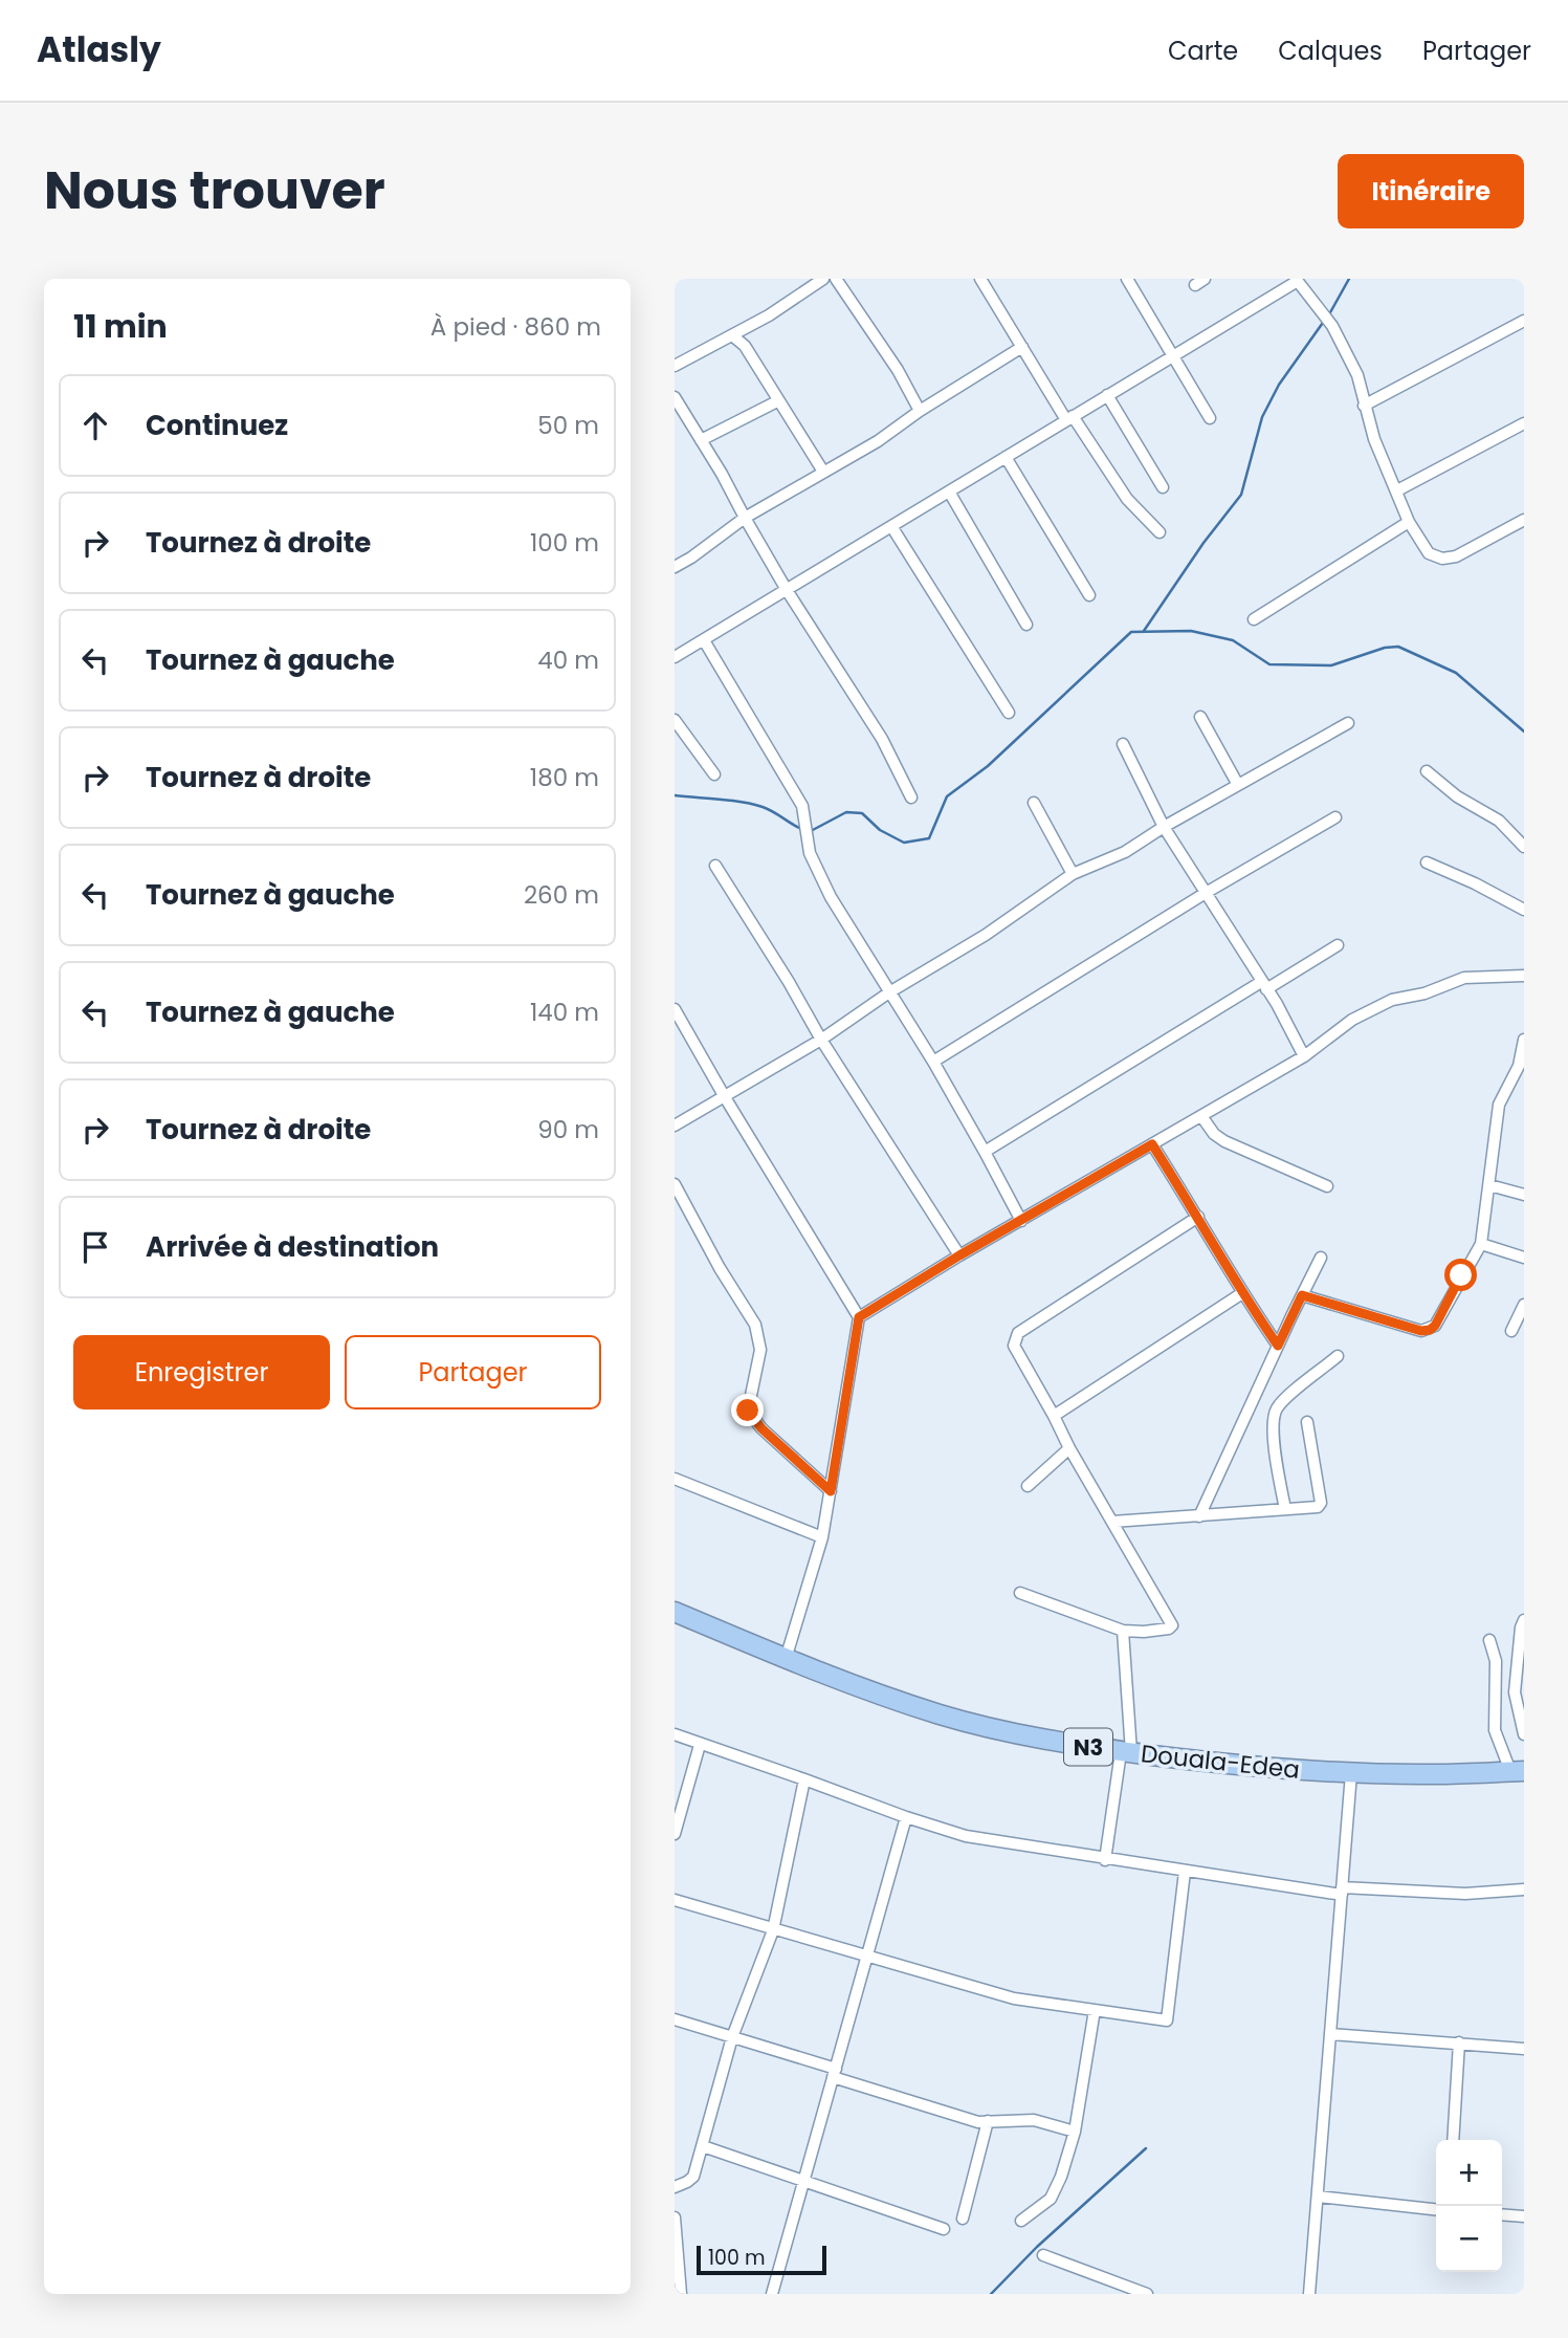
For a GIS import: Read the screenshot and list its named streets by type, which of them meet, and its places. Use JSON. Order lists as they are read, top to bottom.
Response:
{
  "streets": {
    "highway": ["N3", "Douala-Edea"]
  },
  "scale_bar": "100 m",
  "page": {
    "header": "Atlasly",
    "nav": ["Carte", "Calques", "Partager"],
    "title": "Nous trouver",
    "buttons": [
      "Itinéraire",
      ["Enregistrer", "Partager"]
    ],
    "heading": ["11 min", "À pied · 860 m"],
    "list": [
      ["Continuez", "50 m"],
      ["Tournez à droite", "100 m"],
      ["Tournez à gauche", "40 m"],
      ["Tournez à droite", "180 m"],
      ["Tournez à gauche", "260 m"],
      ["Tournez à gauche", "140 m"],
      ["Tournez à droite", "90 m"],
      "Arrivée à destination"
    ],
    "map_buttons": ["+", "−"],
    "scale": "100 m"
  }
}
